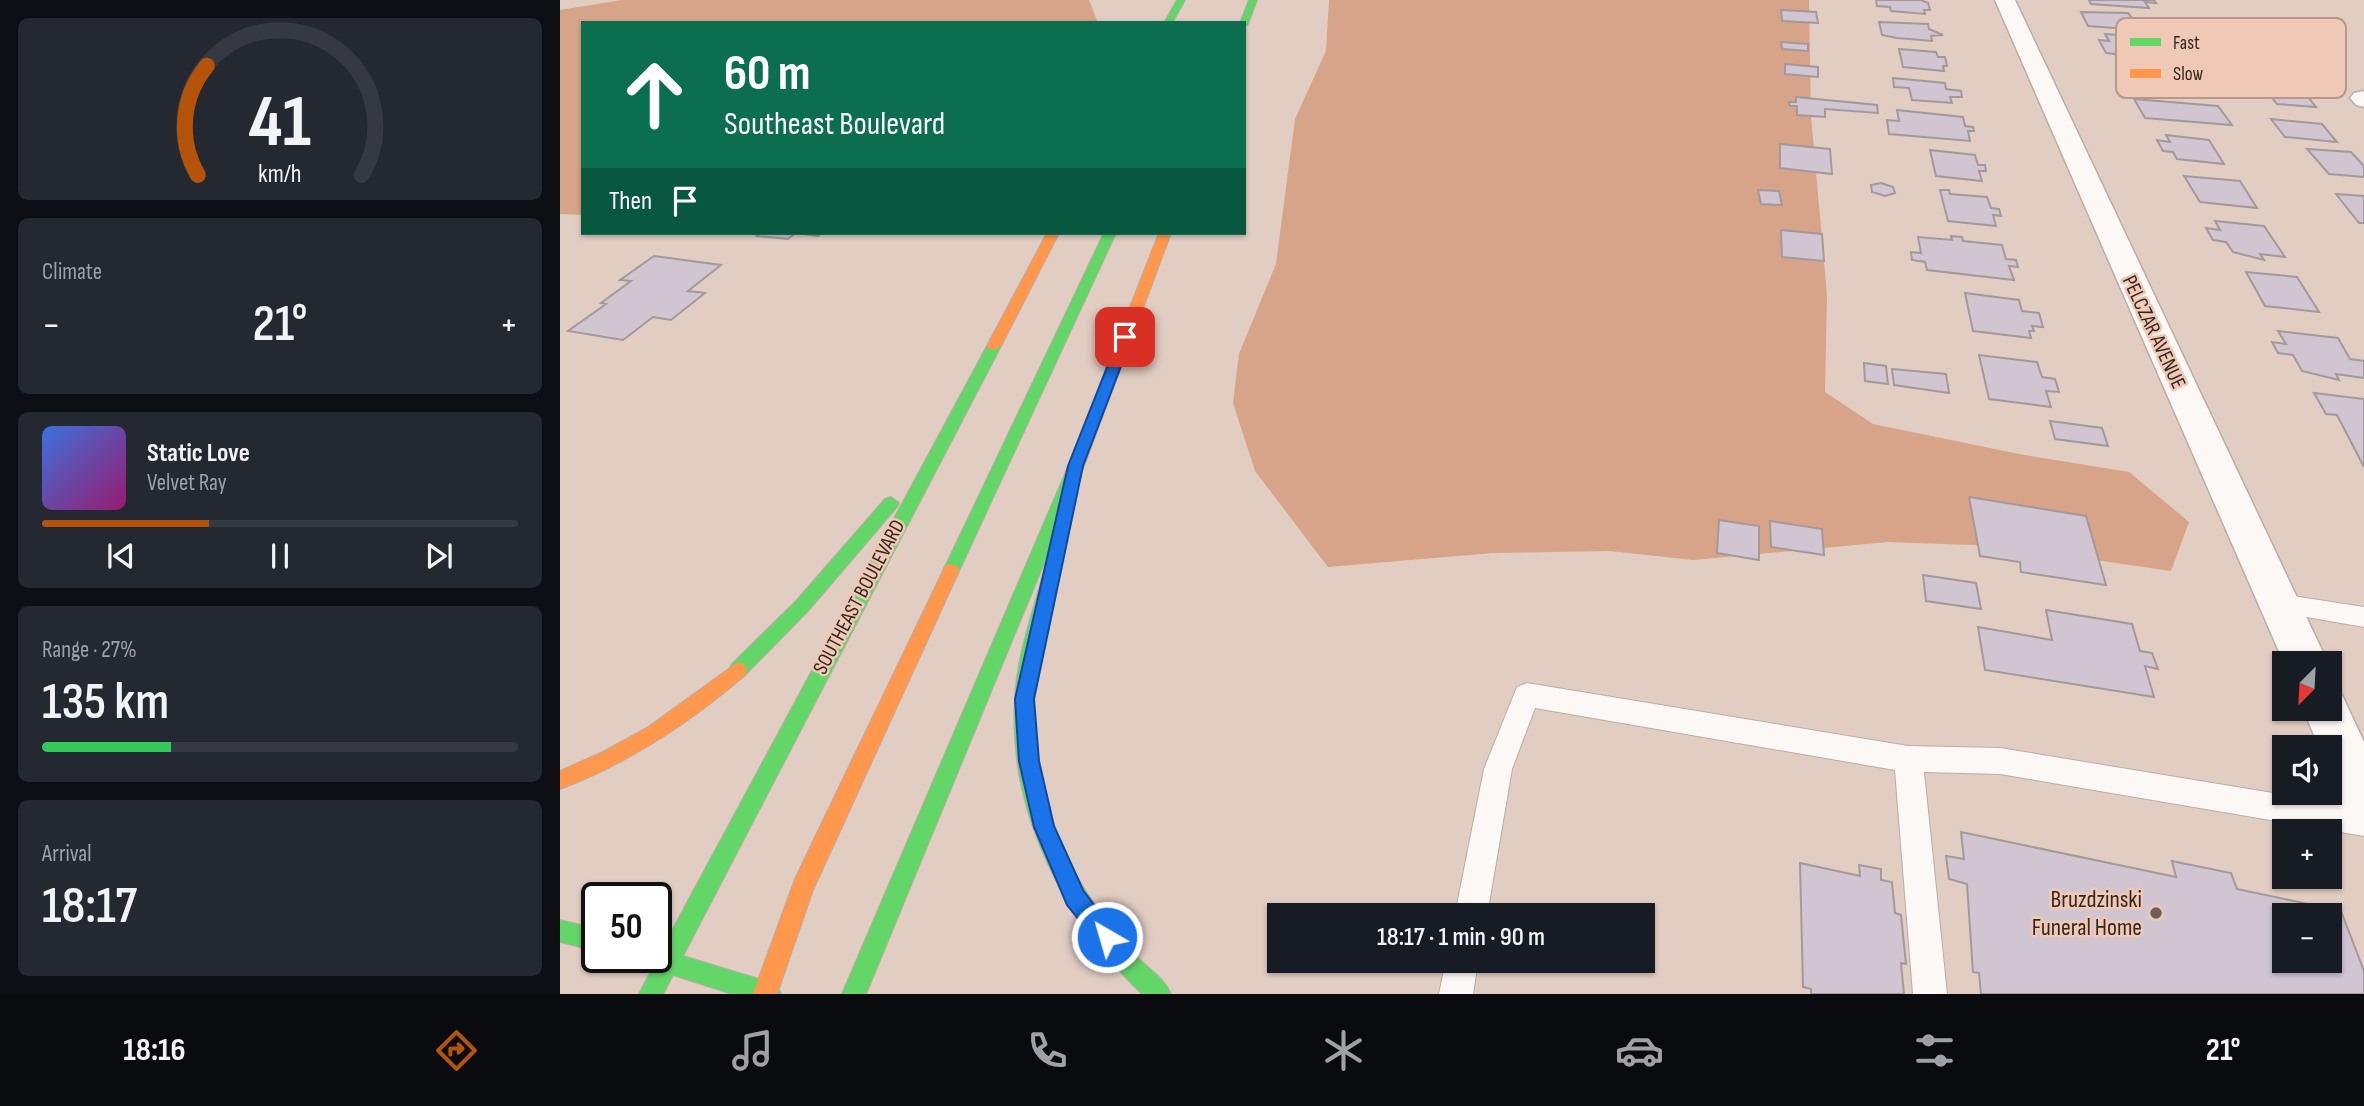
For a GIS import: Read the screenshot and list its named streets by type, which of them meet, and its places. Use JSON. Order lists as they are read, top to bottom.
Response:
{
  "streets": {
    "main road": ["SOUTHEAST BOULEVARD"],
    "street": ["PELCZAR AVENUE"]
  },
  "places": ["Bruzdzinski Funeral Home"],
  "legend": ["Fast", "Slow"],
  "north": "bottom left",
  "page": {
    "turn": ["60 m", "Southeast Boulevard"],
    "then": "Then",
    "tile": [
      "Climate",
      ["Range · 27%", "135 km"],
      ["Arrival", "18:17"]
    ],
    "heat": ["−", "21°", "+"],
    "song": ["Static Love", "Velvet Ray"],
    "map_buttons": ["+", "−"],
    "limit": "50",
    "trip": "18:17 · 1 min · 90 m",
    "tabs": ["18:16", "21°"],
    "gauge": ["41", "km/h"]
  }
}
